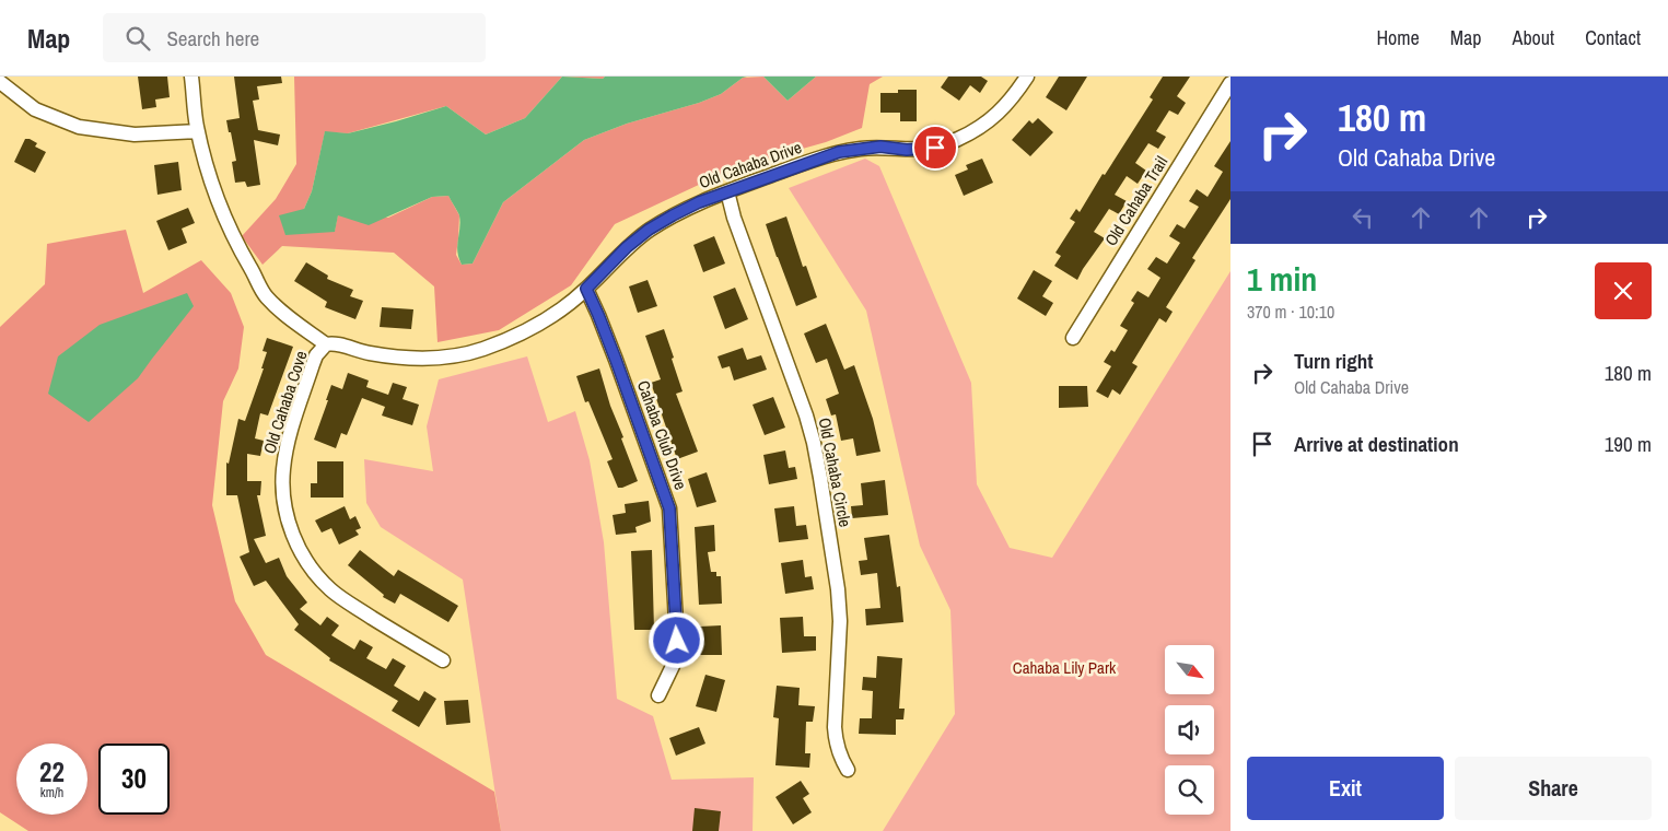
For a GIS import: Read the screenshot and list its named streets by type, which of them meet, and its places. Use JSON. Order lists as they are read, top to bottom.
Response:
{
  "streets": {
    "street": [
      "Old Cahaba Drive",
      "Old Cahaba Trail",
      "Old Cahaba Cove",
      "Cahaba Club Drive",
      "Old Cahaba Circle"
    ]
  },
  "crossings": [
    ["Old Cahaba Drive", "Old Cahaba Cove"],
    ["Old Cahaba Drive", "Cahaba Club Drive"],
    ["Old Cahaba Drive", "Old Cahaba Circle"]
  ],
  "parks": ["Cahaba Lily Park"],
  "north": "bottom right",
  "page": {
    "header": "Map",
    "search": "Search here",
    "nav": [
      "Home",
      "Map",
      "About",
      "Contact"
    ],
    "turn": ["180 m", "Old Cahaba Drive"],
    "heading": ["1 min", "370 m · 10:10"],
    "list": [
      {
        "name": "Turn right",
        "note": "Old Cahaba Drive",
        "value": "180 m"
      },
      {
        "name": "Arrive at destination",
        "value": "190 m"
      }
    ],
    "speed": "22 km/h",
    "limit": "30",
    "buttons": ["Exit", "Share"]
  }
}
